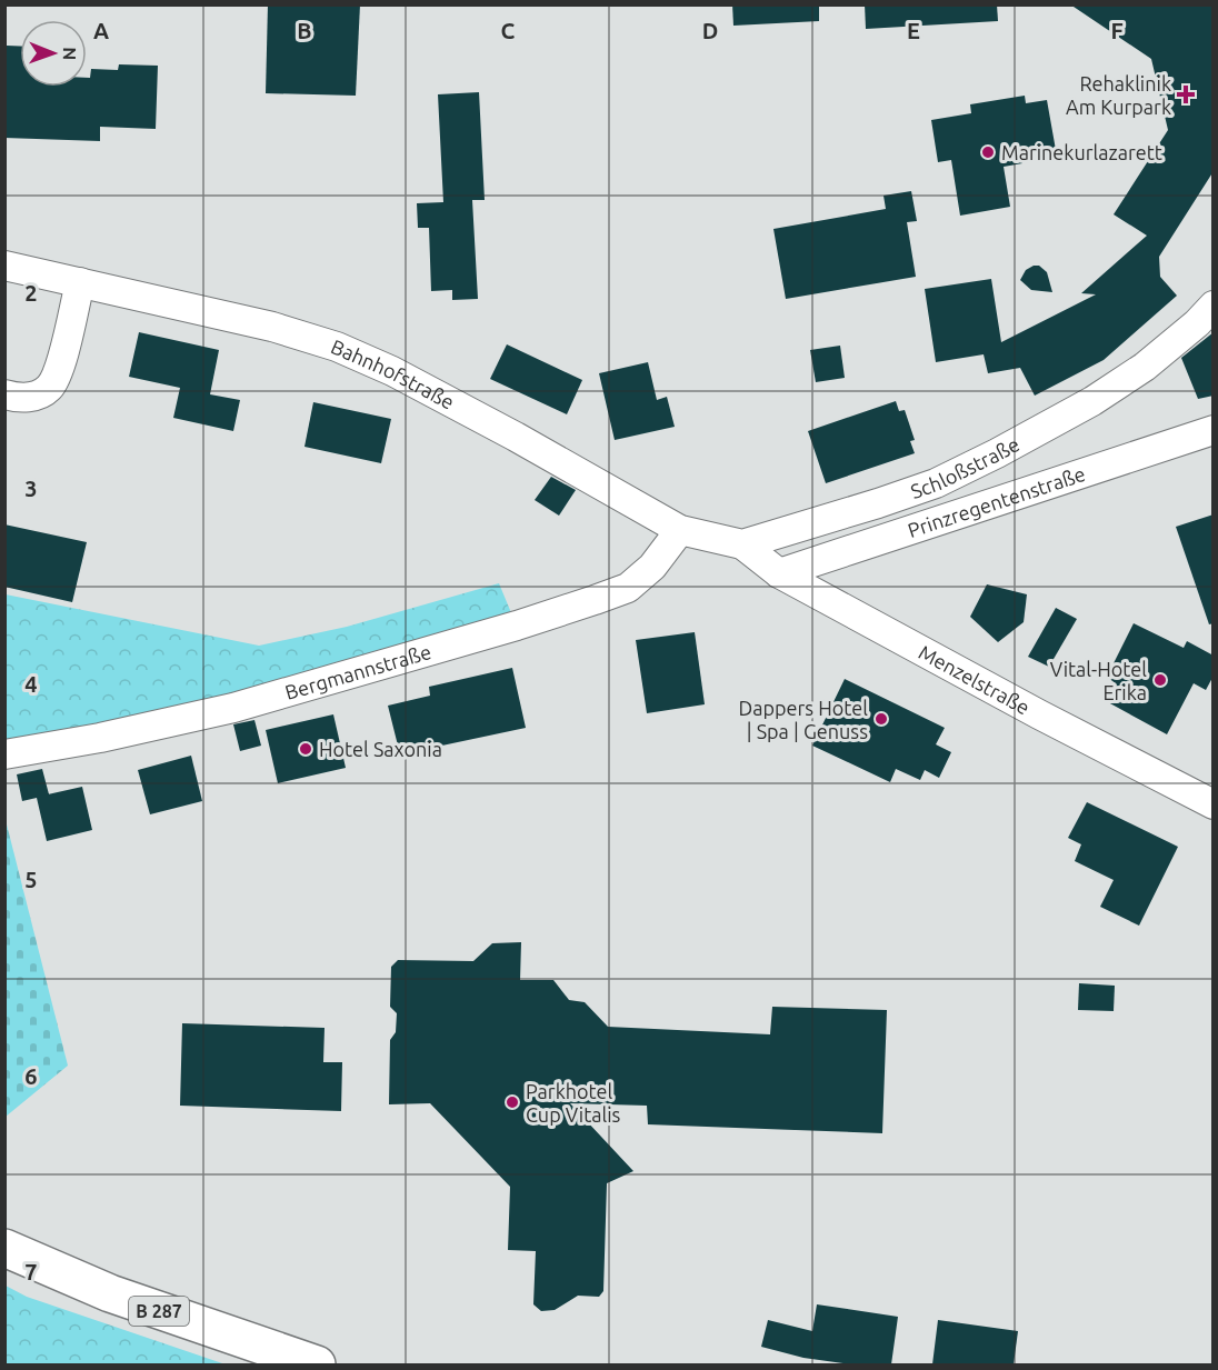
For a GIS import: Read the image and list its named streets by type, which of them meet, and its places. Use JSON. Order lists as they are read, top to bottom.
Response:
{
  "streets": {
    "main road": ["B 287"],
    "street": [
      "Bahnhofstraße",
      "Schloßstraße",
      "Prinzregentenstraße",
      "Bergmannstraße",
      "Menzelstraße"
    ]
  },
  "crossings": [
    ["Bahnhofstraße", "Schloßstraße"],
    ["Bahnhofstraße", "Bergmannstraße"],
    ["Schloßstraße", "Bergmannstraße"],
    ["Schloßstraße", "Menzelstraße"],
    ["Prinzregentenstraße", "Menzelstraße"]
  ],
  "places": {
    "health": ["Rehaklinik Am Kurpark"],
    "other": [
      "Marinekurlazarett",
      "Vital-Hotel Erika",
      "Dappers Hotel | Spa | Genuss",
      "Hotel Saxonia",
      "Parkhotel Cup Vitalis"
    ]
  },
  "north": "right",
  "grid": {
    "columns": [
      "A",
      "B",
      "C",
      "D",
      "E",
      "F"
    ],
    "rows": [
      "2",
      "3",
      "4",
      "5",
      "6",
      "7"
    ]
  }
}
